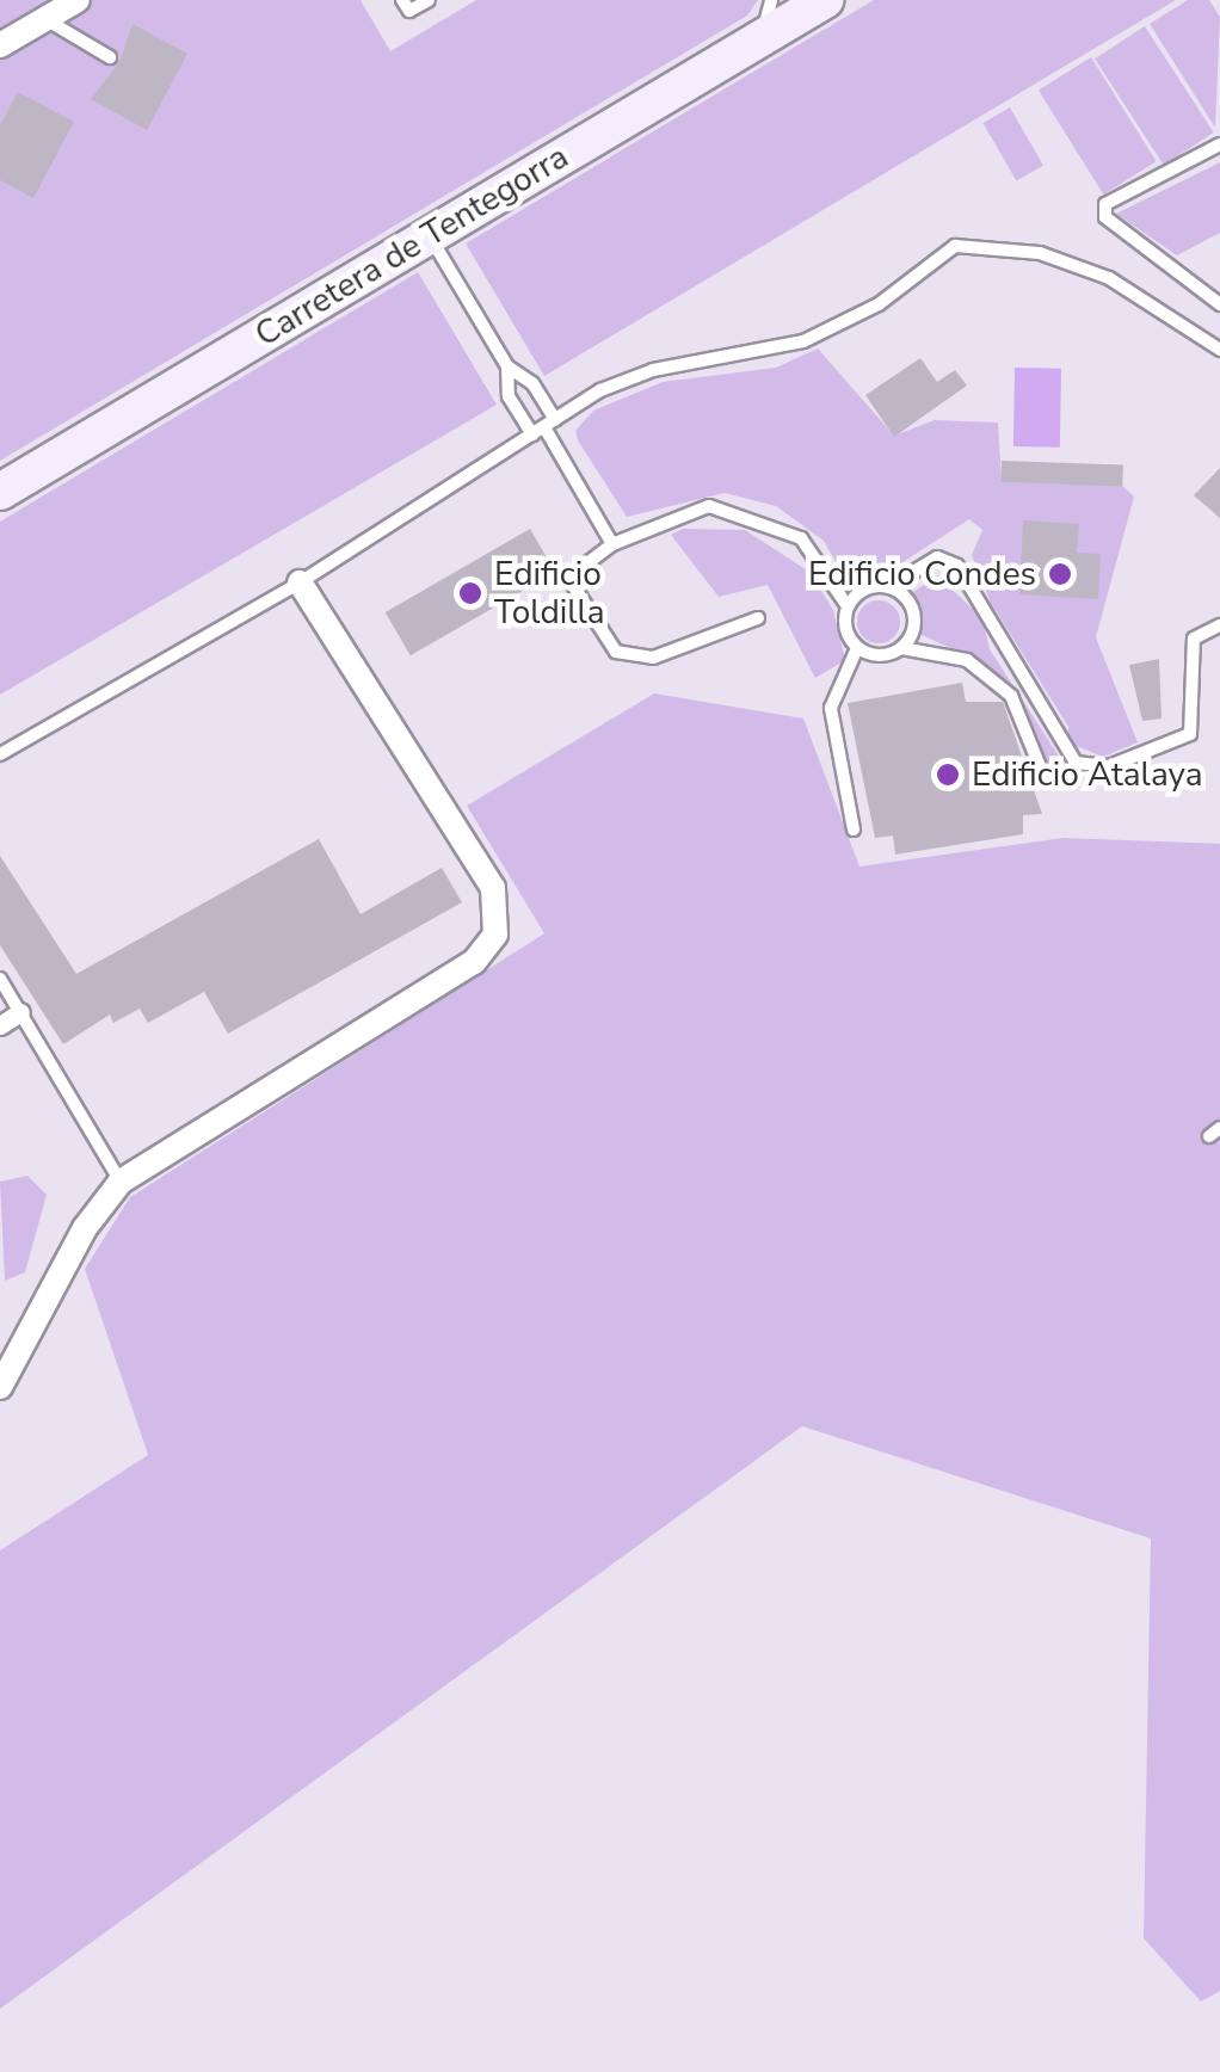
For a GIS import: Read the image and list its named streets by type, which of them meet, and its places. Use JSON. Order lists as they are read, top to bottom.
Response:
{
  "streets": {
    "main road": ["Carretera de Tentegorra"]
  },
  "places": ["Edificio Condes", "Edificio Toldilla", "Edificio Atalaya"]
}
